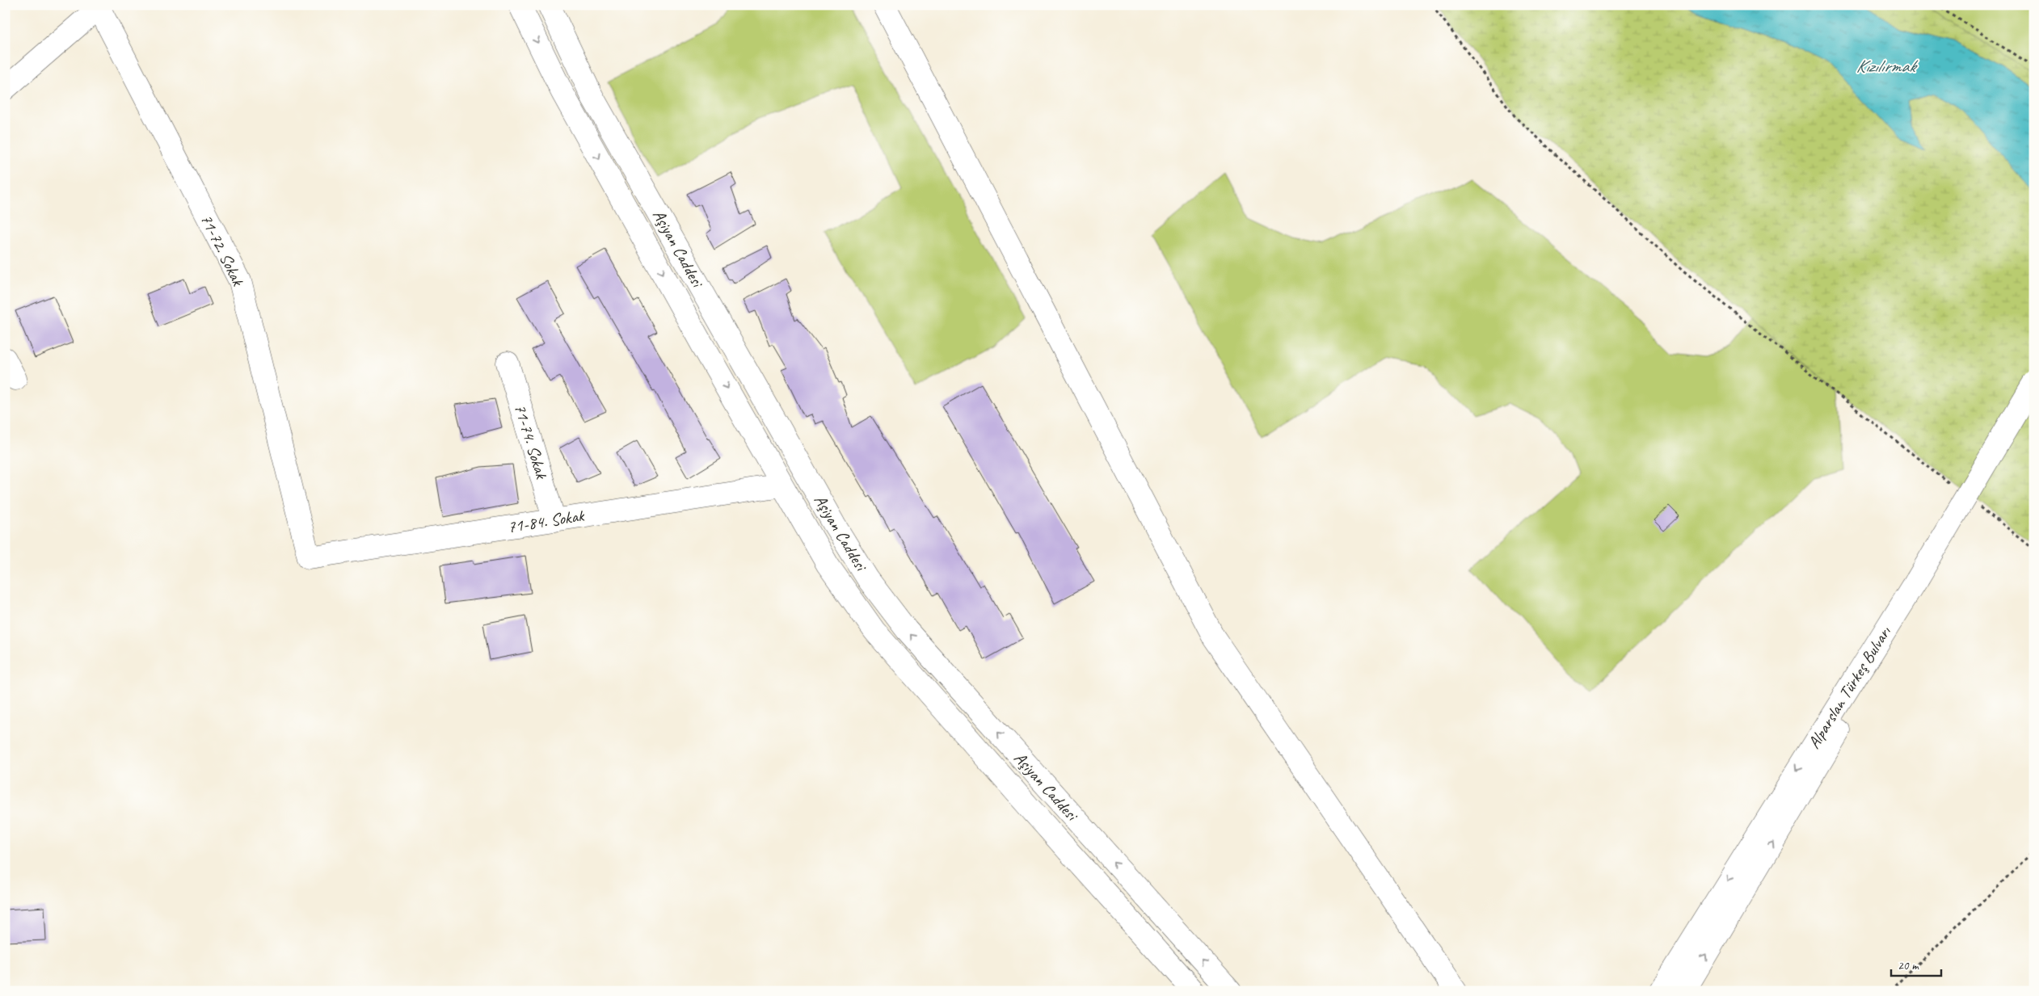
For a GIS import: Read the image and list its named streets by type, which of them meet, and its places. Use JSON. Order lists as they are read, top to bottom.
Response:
{
  "streets": {
    "street": [
      "Aşiyan Caddesi",
      "71-72. Sokak",
      "71-74. Sokak",
      "71-84. Sokak",
      "Alparslan Türkeş Bulvarı"
    ]
  },
  "crossings": [
    ["Aşiyan Caddesi", "71-84. Sokak"],
    ["71-72. Sokak", "71-84. Sokak"],
    ["71-74. Sokak", "71-84. Sokak"]
  ],
  "water": ["Kızılırmak"],
  "scale_bar": "20 m"
}
